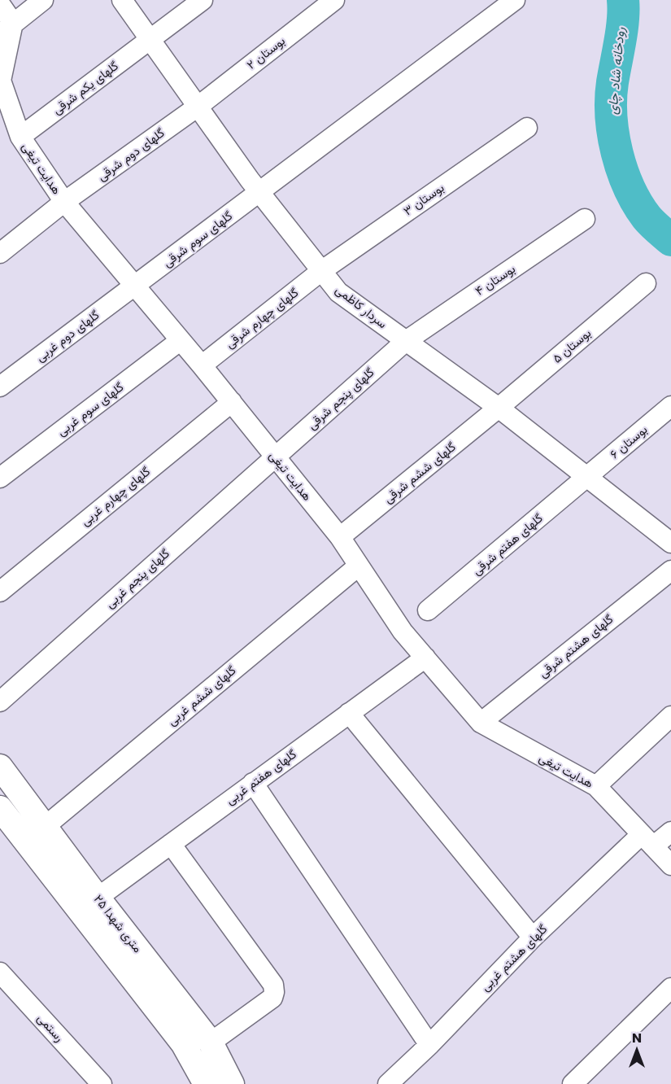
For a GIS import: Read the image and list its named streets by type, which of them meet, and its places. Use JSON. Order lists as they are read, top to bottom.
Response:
{
  "streets": {
    "main road": ["۲۵ متری شهدا"],
    "street": [
      "بوستان ۲",
      "گلهای یکم شرقی",
      "گلهای دوم شرقی",
      "هدایت تیغی",
      "بوستان ۳",
      "گلهای سوم شرقی",
      "بوستان ۴",
      "سردار کاظمی",
      "گلهای چهارم شرقی",
      "گلهای دوم غربی",
      "بوستان ۵",
      "گلهای پنجم شرقی",
      "گلهای سوم غربی",
      "بوستان ۶",
      "گلهای ششم شرقی",
      "گلهای چهارم غربی",
      "گلهای هفتم شرقی",
      "گلهای پنجم غربی",
      "گلهای هشتم شرقی",
      "گلهای ششم غربی",
      "گلهای هفتم غربی",
      "گلهای هشتم غربی",
      "رستمی"
    ]
  },
  "crossings": [
    ["بوستان ۲", "گلهای دوم شرقی"],
    ["بوستان ۲", "سردار کاظمی"],
    ["گلهای یکم شرقی", "هدایت تیغی"],
    ["گلهای یکم شرقی", "سردار کاظمی"],
    ["گلهای دوم شرقی", "هدایت تیغی"],
    ["گلهای دوم شرقی", "سردار کاظمی"],
    ["هدایت تیغی", "گلهای سوم شرقی"],
    ["هدایت تیغی", "گلهای چهارم شرقی"],
    ["هدایت تیغی", "گلهای دوم غربی"],
    ["هدایت تیغی", "گلهای پنجم شرقی"],
    ["هدایت تیغی", "گلهای سوم غربی"],
    ["هدایت تیغی", "گلهای ششم شرقی"],
    ["هدایت تیغی", "گلهای چهارم غربی"],
    ["هدایت تیغی", "گلهای پنجم غربی"],
    ["هدایت تیغی", "گلهای هشتم شرقی"],
    ["هدایت تیغی", "گلهای ششم غربی"],
    ["هدایت تیغی", "گلهای هفتم غربی"],
    ["هدایت تیغی", "گلهای هشتم غربی"],
    ["بوستان ۳", "سردار کاظمی"],
    ["بوستان ۳", "گلهای چهارم شرقی"],
    ["گلهای سوم شرقی", "سردار کاظمی"],
    ["گلهای سوم شرقی", "گلهای دوم غربی"],
    ["بوستان ۴", "سردار کاظمی"],
    ["بوستان ۴", "گلهای پنجم شرقی"],
    ["سردار کاظمی", "گلهای چهارم شرقی"],
    ["سردار کاظمی", "بوستان ۵"],
    ["سردار کاظمی", "گلهای پنجم شرقی"],
    ["سردار کاظمی", "بوستان ۶"],
    ["سردار کاظمی", "گلهای ششم شرقی"],
    ["سردار کاظمی", "گلهای هفتم شرقی"],
    ["بوستان ۵", "گلهای ششم شرقی"],
    ["گلهای پنجم شرقی", "گلهای پنجم غربی"],
    ["بوستان ۶", "گلهای هفتم شرقی"],
    ["گلهای ششم غربی", "۲۵ متری شهدا"],
    ["گلهای هفتم غربی", "۲۵ متری شهدا"]
  ],
  "water": ["رودخانه شاد چای"],
  "north": "top"
}
